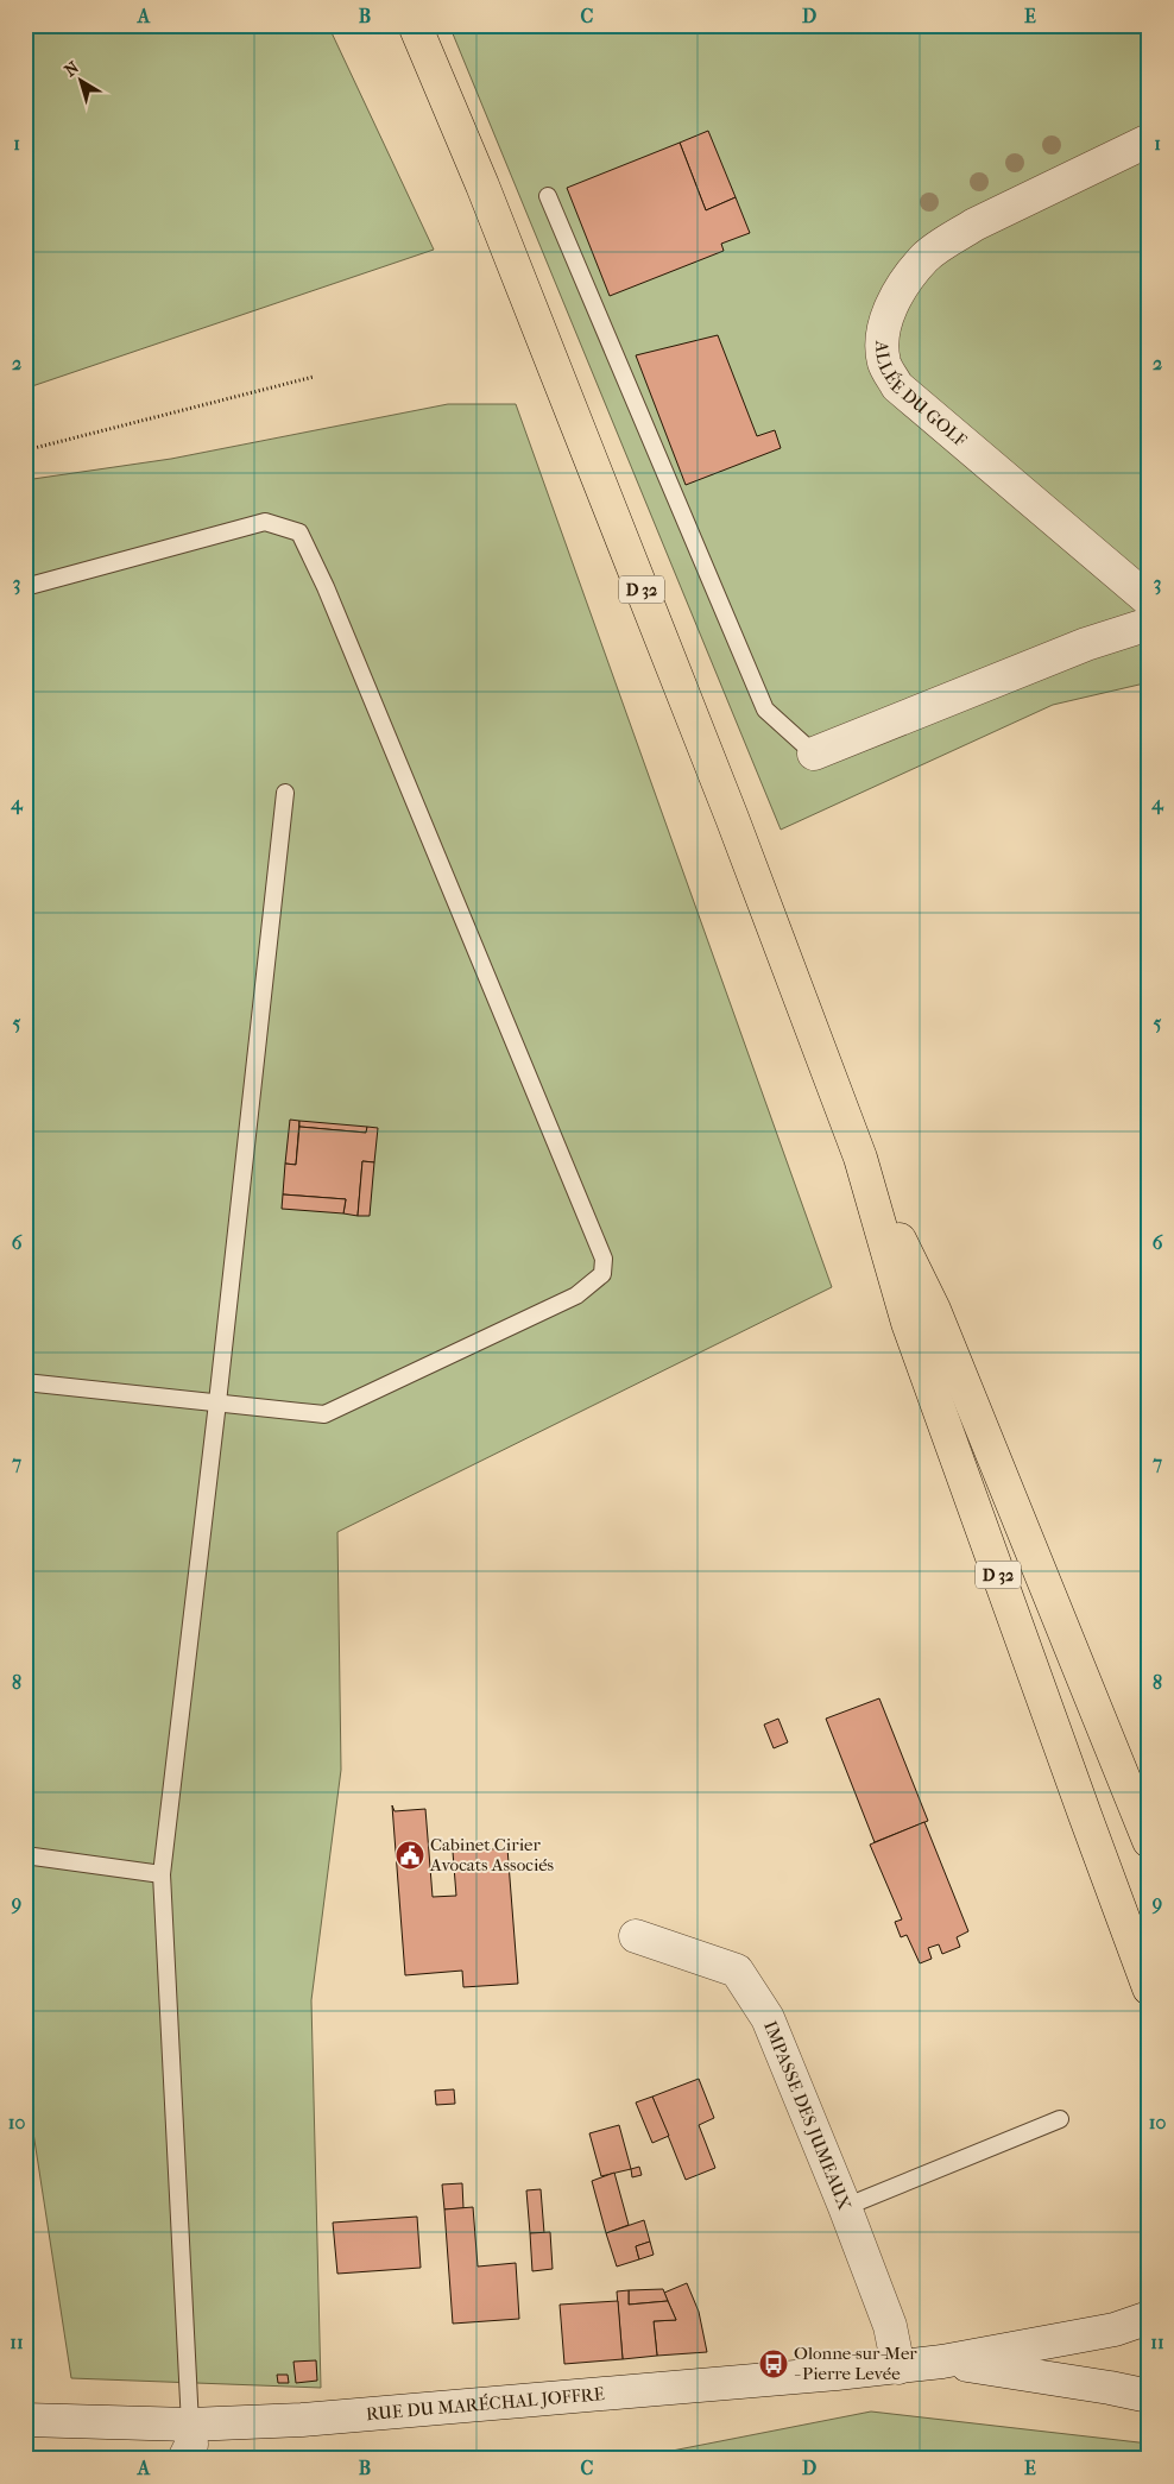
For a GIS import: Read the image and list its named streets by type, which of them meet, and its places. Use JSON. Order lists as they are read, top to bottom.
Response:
{
  "streets": {
    "main road": ["D 32"],
    "street": ["ALLÉE DU GOLF", "IMPASSE DES JUMEAUX", "RUE DU MARÉCHAL JOFFRE"]
  },
  "crossings": [
    ["IMPASSE DES JUMEAUX", "RUE DU MARÉCHAL JOFFRE"]
  ],
  "places": {
    "public building": ["Cabinet Cirier Avocats Associés"],
    "bus stop": ["Olonne-sur-Mer - Pierre Levée"]
  },
  "north": "top left",
  "grid": {
    "columns": [
      "A",
      "B",
      "C",
      "D",
      "E"
    ],
    "rows": [
      "1",
      "2",
      "3",
      "4",
      "5",
      "6",
      "7",
      "8",
      "9",
      "10",
      "11"
    ]
  }
}
